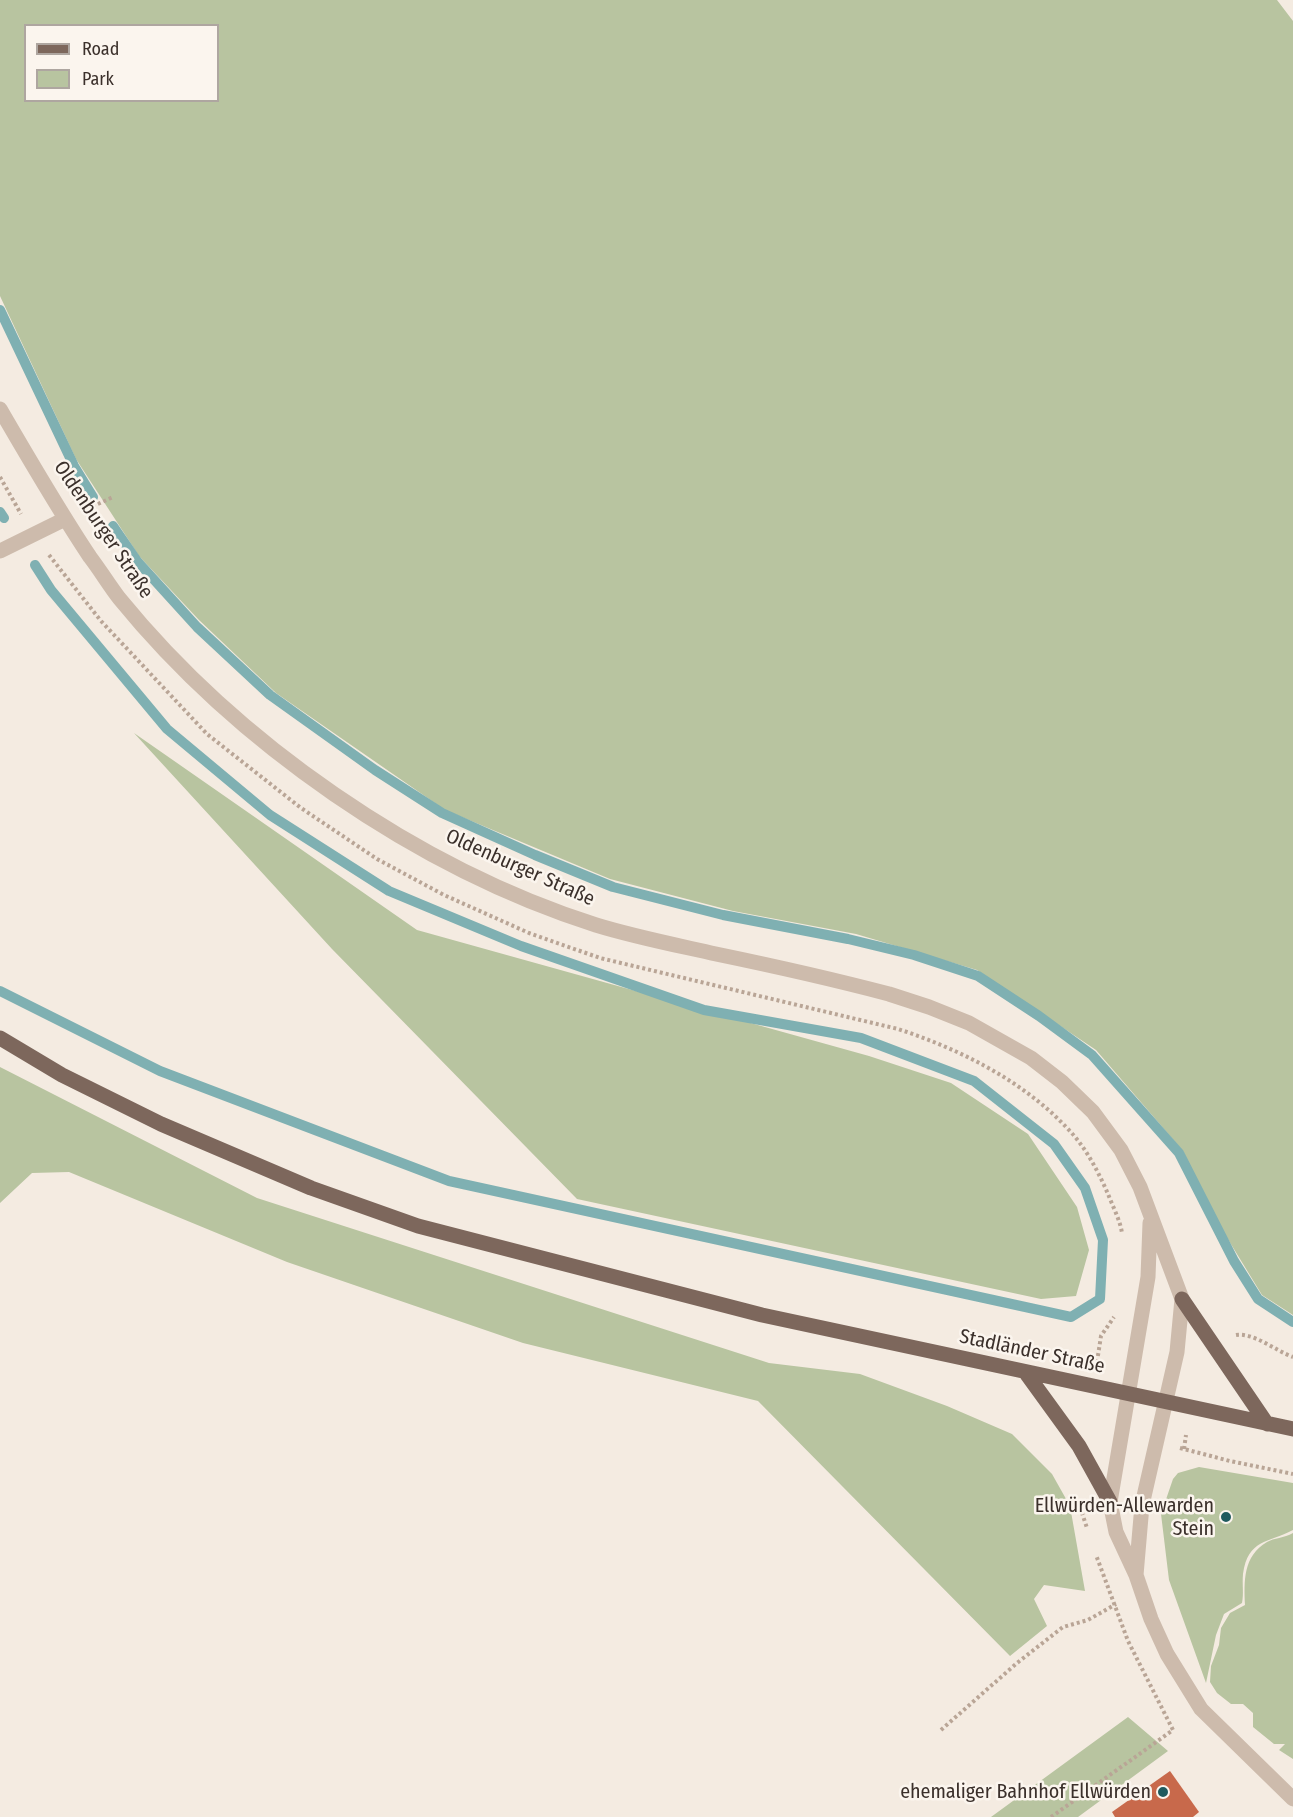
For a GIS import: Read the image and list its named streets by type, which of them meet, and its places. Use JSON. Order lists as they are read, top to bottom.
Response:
{
  "streets": {
    "main road": ["Stadländer Straße"],
    "street": ["Oldenburger Straße"]
  },
  "crossings": [
    ["Oldenburger Straße", "Stadländer Straße"]
  ],
  "places": ["Ellwürden-Allewarden Stein", "ehemaliger Bahnhof Ellwürden"],
  "legend": ["Road", "Park"]
}
